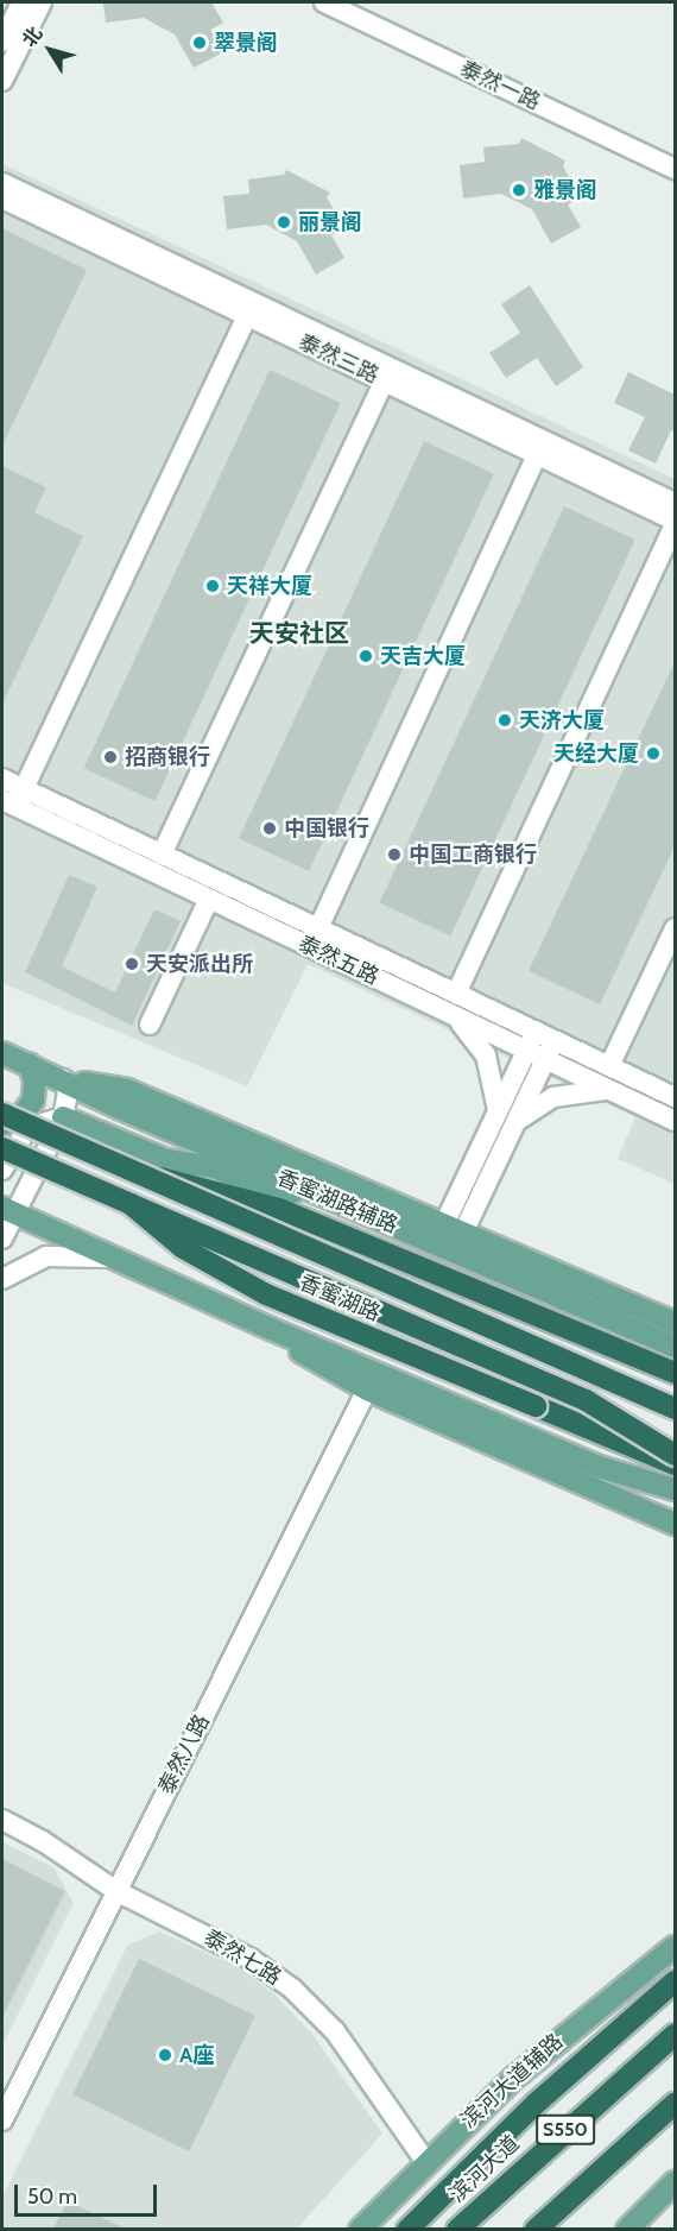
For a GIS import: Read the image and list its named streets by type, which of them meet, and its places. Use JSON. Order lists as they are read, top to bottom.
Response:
{
  "streets": {
    "highway": ["香蜜湖路", "S550", "滨河大道"],
    "main road": ["香蜜湖路辅路", "滨河大道辅路"],
    "street": [
      "泰然一路",
      "泰然三路",
      "泰然五路",
      "泰然八路",
      "泰然七路"
    ]
  },
  "crossings": [
    ["泰然八路", "泰然七路"],
    ["泰然七路", "滨河大道辅路"]
  ],
  "districts": ["天安社区"],
  "places": [
    "翠景阁",
    "雅景阁",
    "丽景阁",
    "天祥大厦",
    "天吉大厦",
    "天济大厦",
    "天经大厦",
    "招商银行",
    "中国银行",
    "中国工商银行",
    "天安派出所",
    "A座"
  ],
  "scale_bar": "50 m",
  "north": "top left"
}
